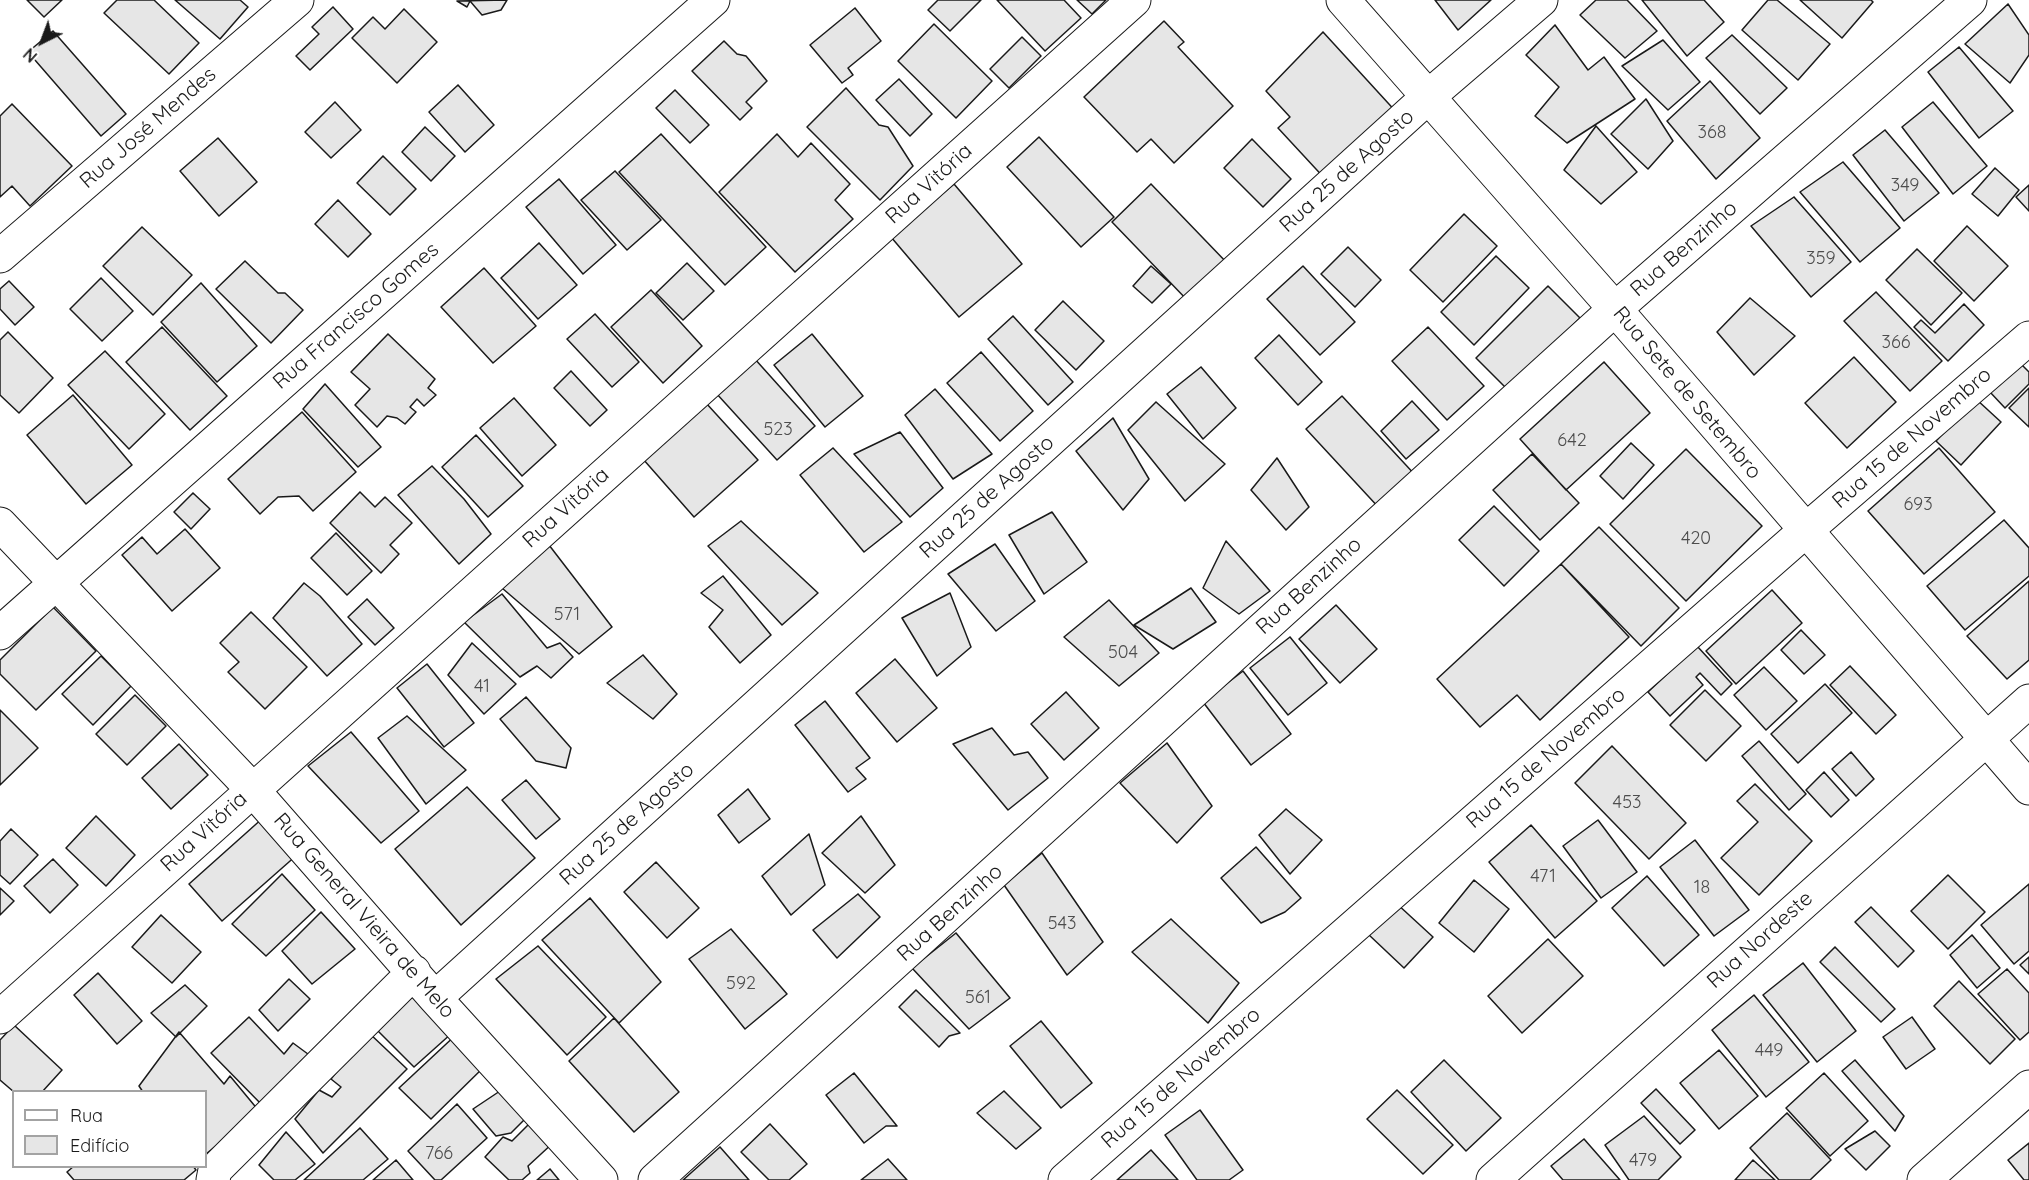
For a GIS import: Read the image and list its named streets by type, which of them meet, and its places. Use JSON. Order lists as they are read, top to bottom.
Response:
{
  "streets": {
    "street": [
      "Rua José Mendes",
      "Rua 25 de Agosto",
      "Rua Vitória",
      "Rua Benzinho",
      "Rua Francisco Gomes",
      "Rua Sete de Setembro",
      "Rua 15 de Novembro",
      "Rua General Vieira de Melo",
      "Rua Nordeste"
    ]
  },
  "crossings": [
    ["Rua 25 de Agosto", "Rua Sete de Setembro"],
    ["Rua 25 de Agosto", "Rua General Vieira de Melo"],
    ["Rua Vitória", "Rua General Vieira de Melo"],
    ["Rua Benzinho", "Rua Sete de Setembro"],
    ["Rua Francisco Gomes", "Rua General Vieira de Melo"],
    ["Rua Sete de Setembro", "Rua 15 de Novembro"],
    ["Rua Sete de Setembro", "Rua Nordeste"]
  ],
  "house_numbers": [
    "368",
    "349",
    "359",
    "366",
    "523",
    "642",
    "693",
    "420",
    "571",
    "504",
    "41",
    "453",
    "471",
    "18",
    "543",
    "592",
    "561",
    "449",
    "766",
    "479"
  ],
  "legend": ["Rua", "Edifício"],
  "north": "bottom left"
}
